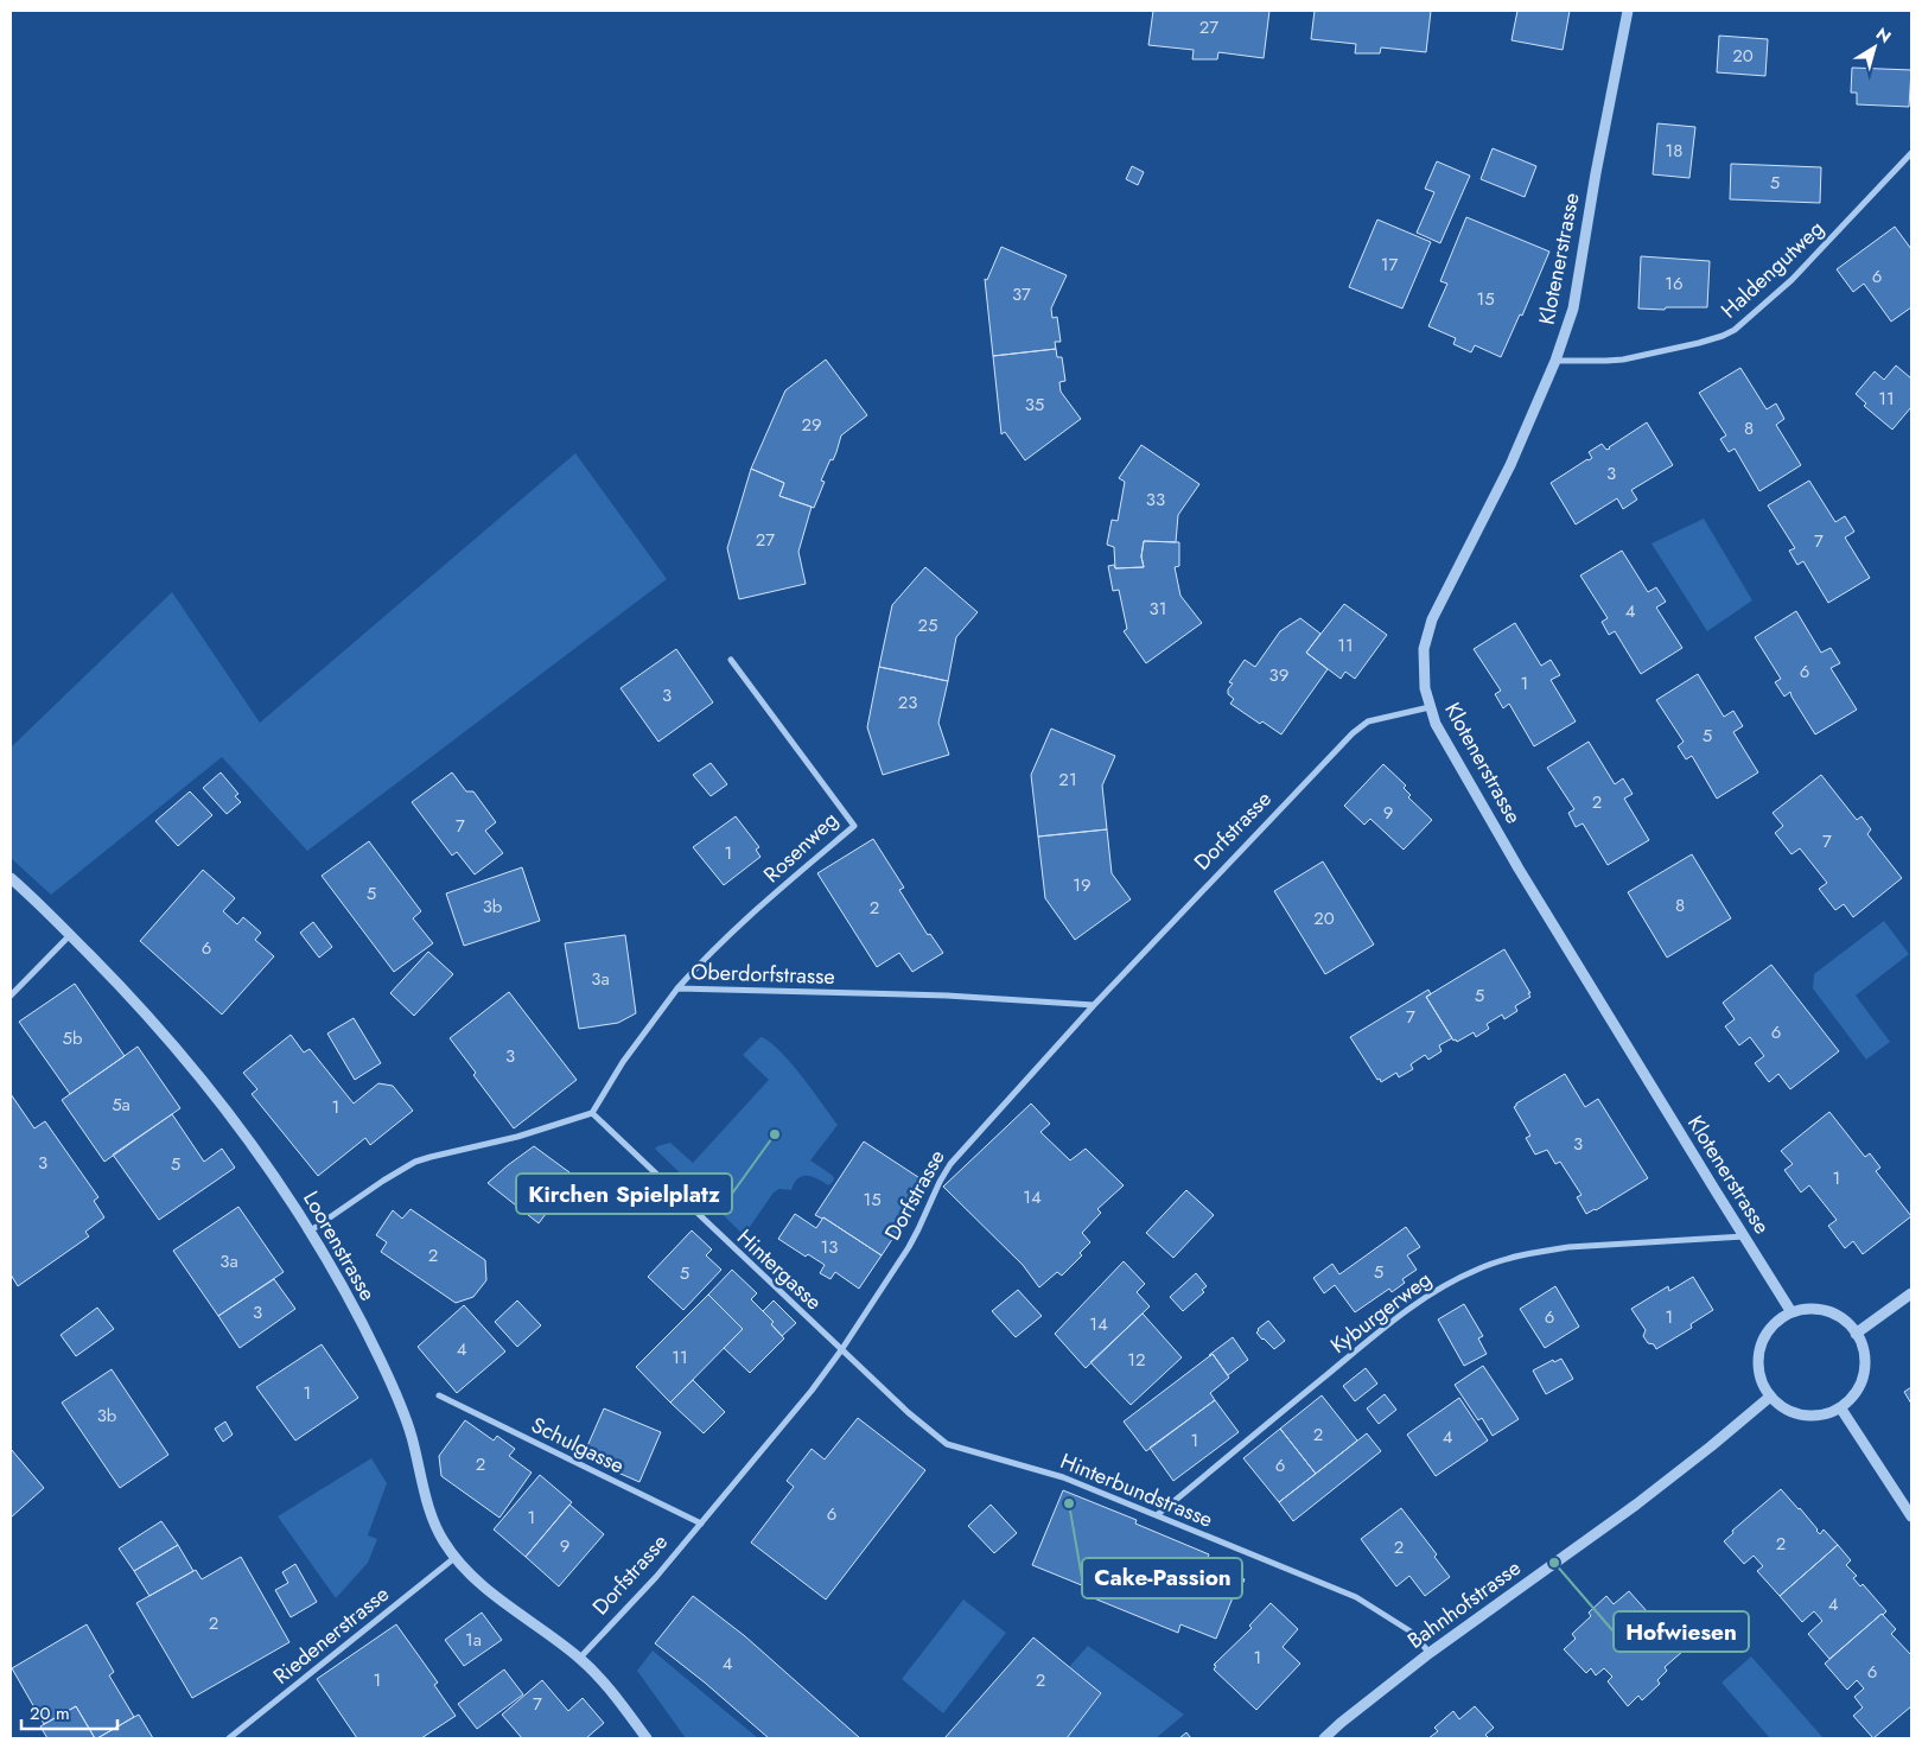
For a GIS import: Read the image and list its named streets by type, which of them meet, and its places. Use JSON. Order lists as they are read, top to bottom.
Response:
{
  "streets": {
    "street": [
      "Klotenerstrasse",
      "Haldengutweg",
      "Dorfstrasse",
      "Rosenweg",
      "Oberdorfstrasse",
      "Loorenstrasse",
      "Hintergasse",
      "Kyburgerweg",
      "Schulgasse",
      "Hinterbundstrasse",
      "Bahnhofstrasse",
      "Riedenerstrasse"
    ]
  },
  "crossings": [
    ["Klotenerstrasse", "Haldengutweg"],
    ["Klotenerstrasse", "Dorfstrasse"],
    ["Klotenerstrasse", "Kyburgerweg"],
    ["Klotenerstrasse", "Bahnhofstrasse"],
    ["Dorfstrasse", "Oberdorfstrasse"],
    ["Dorfstrasse", "Loorenstrasse"],
    ["Dorfstrasse", "Hintergasse"],
    ["Dorfstrasse", "Schulgasse"],
    ["Dorfstrasse", "Hinterbundstrasse"],
    ["Rosenweg", "Oberdorfstrasse"],
    ["Oberdorfstrasse", "Hintergasse"],
    ["Loorenstrasse", "Riedenerstrasse"],
    ["Hintergasse", "Hinterbundstrasse"],
    ["Kyburgerweg", "Hinterbundstrasse"],
    ["Hinterbundstrasse", "Bahnhofstrasse"]
  ],
  "places": ["Kirchen Spielplatz", "Cake-Passion", "Hofwiesen"],
  "house_numbers": [
    "27",
    "20",
    "18",
    "5",
    "17",
    "6",
    "16",
    "37",
    "15",
    "11",
    "35",
    "29",
    "8",
    "3",
    "33",
    "27",
    "7",
    "31",
    "4",
    "25",
    "11",
    "6",
    "39",
    "1",
    "3",
    "23",
    "5",
    "21",
    "2",
    "9",
    "7",
    "7",
    "1",
    "19",
    "5",
    "8",
    "3b",
    "2",
    "20",
    "6",
    "3a",
    "5",
    "7",
    "6",
    "5b",
    "3",
    "5a",
    "1",
    "3",
    "3",
    "5",
    "1",
    "14",
    "15",
    "13",
    "2",
    "3a",
    "5",
    "5",
    "3",
    "6",
    "1",
    "14",
    "4",
    "11",
    "12",
    "1",
    "3b",
    "2",
    "4",
    "1",
    "2",
    "6",
    "6",
    "1",
    "2",
    "9",
    "2",
    "4",
    "2",
    "1a",
    "1",
    "4",
    "6",
    "1",
    "2",
    "7"
  ],
  "scale_bar": "20 m",
  "north": "top right"
}
